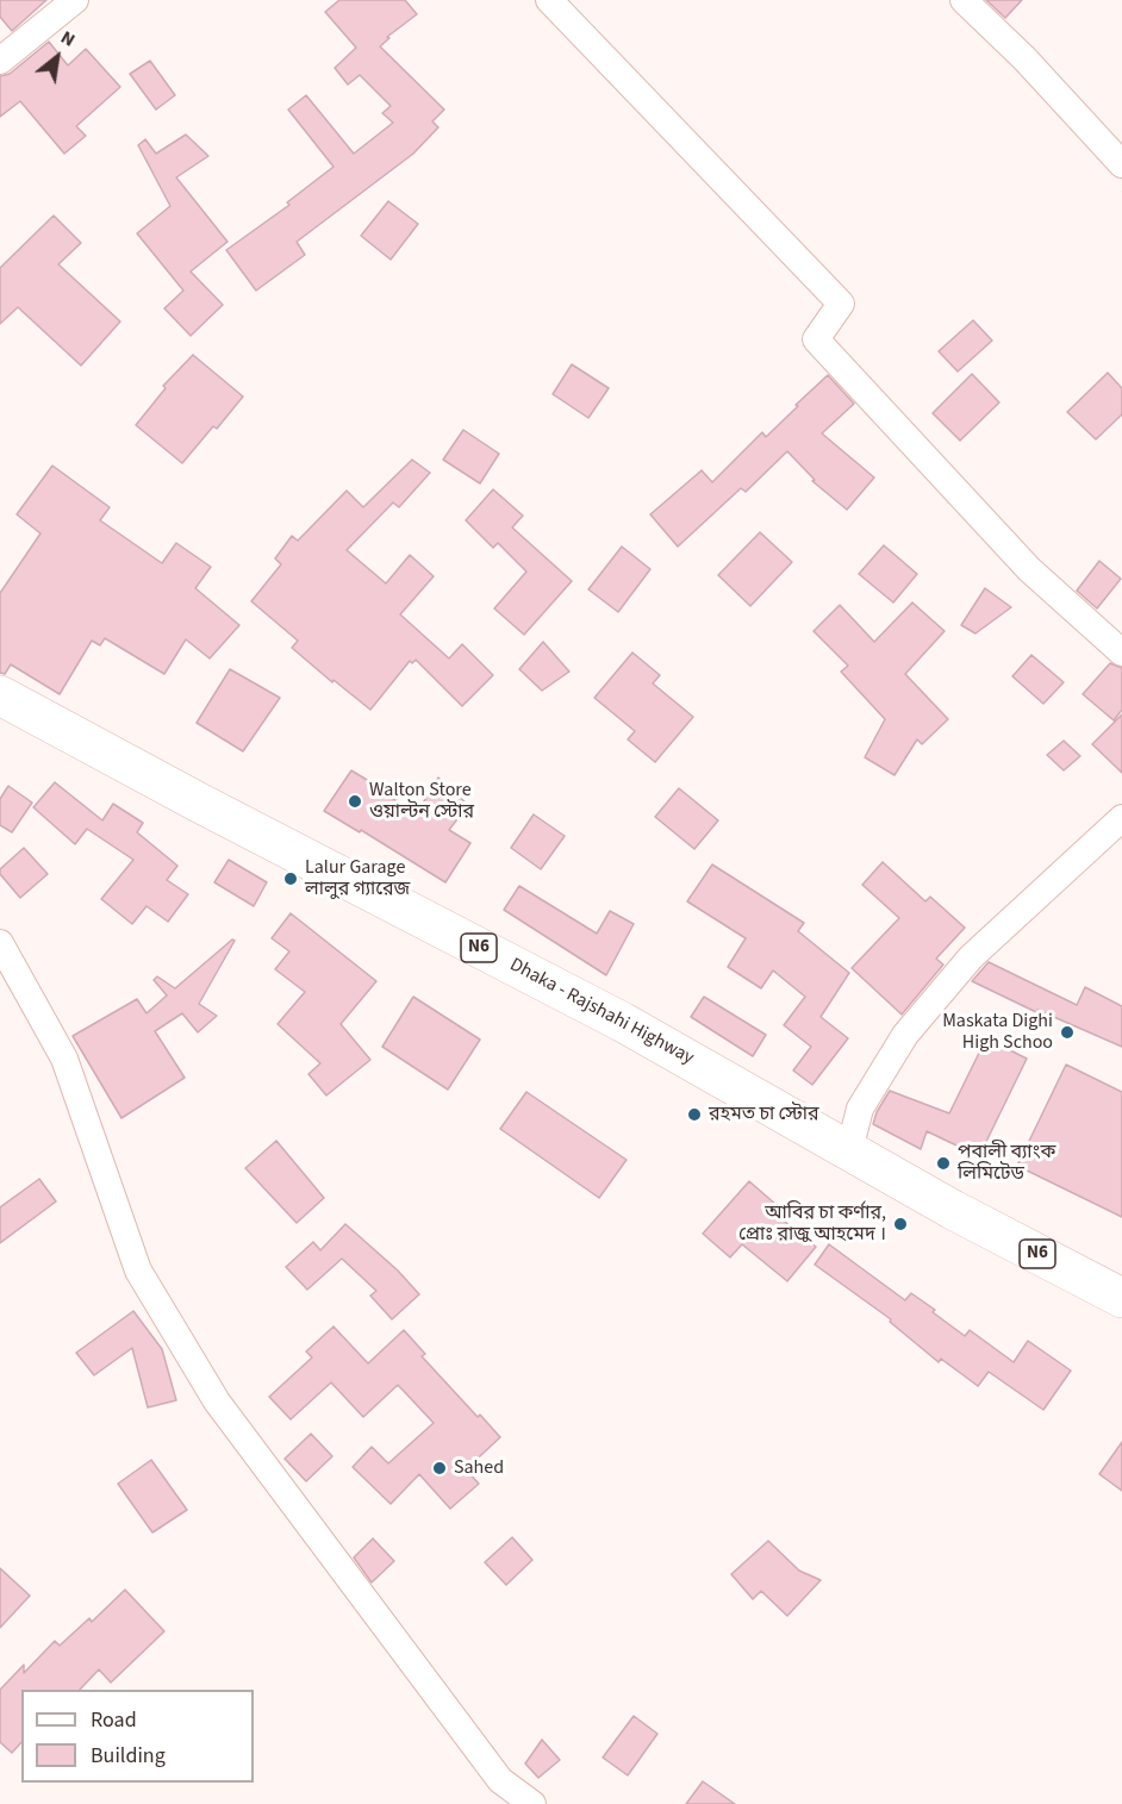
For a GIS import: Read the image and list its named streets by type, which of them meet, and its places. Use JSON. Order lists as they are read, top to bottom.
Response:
{
  "streets": {
    "highway": ["N6", "Dhaka - Rajshahi Highway"]
  },
  "places": [
    "Walton Store ওয়াল্টন স্টোর",
    "Lalur Garage লালুর গ্যারেজ",
    "Maskata Dighi High Schoo",
    "রহমত চা স্টোর",
    "পূবালী ব্যাংক লিমিটেড",
    "আবির চা কর্ণার, প্রোঃ রাজু আহমেদ ।",
    "Sahed"
  ],
  "legend": ["Road", "Building"],
  "north": "top right"
}
